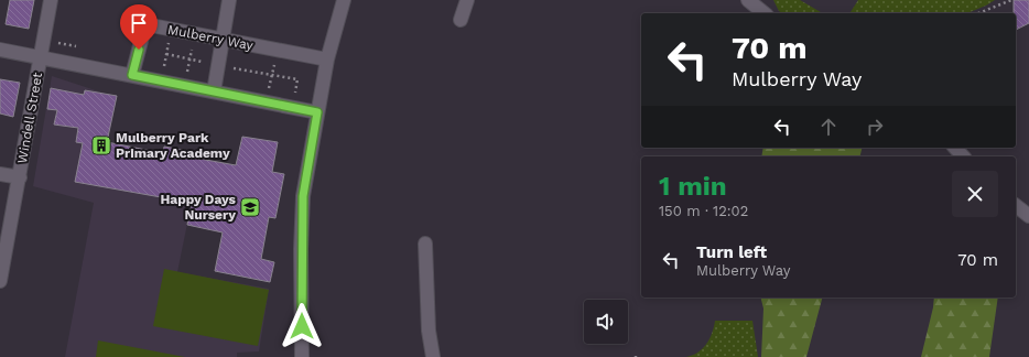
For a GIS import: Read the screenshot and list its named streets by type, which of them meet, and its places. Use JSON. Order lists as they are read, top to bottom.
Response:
{
  "streets": {
    "street": ["Mulberry Way", "Windell Street"]
  },
  "places": {
    "building": ["Mulberry Park Primary Academy"],
    "school or university": ["Happy Days Nursery"]
  },
  "page": {
    "turn": ["70 m", "Mulberry Way"],
    "heading": ["1 min", "150 m · 12:02"],
    "list": [
      {
        "name": "Turn left",
        "note": "Mulberry Way",
        "value": "70 m"
      }
    ]
  }
}
